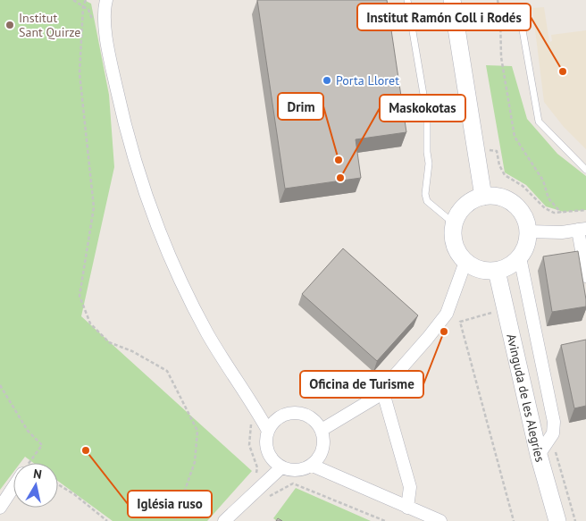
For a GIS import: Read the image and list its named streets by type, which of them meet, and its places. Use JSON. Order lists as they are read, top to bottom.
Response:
{
  "streets": {
    "main road": ["Avinguda de les Alegríes"]
  },
  "places": [
    "Institut Sant Quirze",
    "Institut Ramón Coll i Rodés",
    "Porta Lloret",
    "Drim",
    "Maskokotas",
    "Oficina de Turisme",
    "Iglésia ruso"
  ],
  "north": "top"
}
